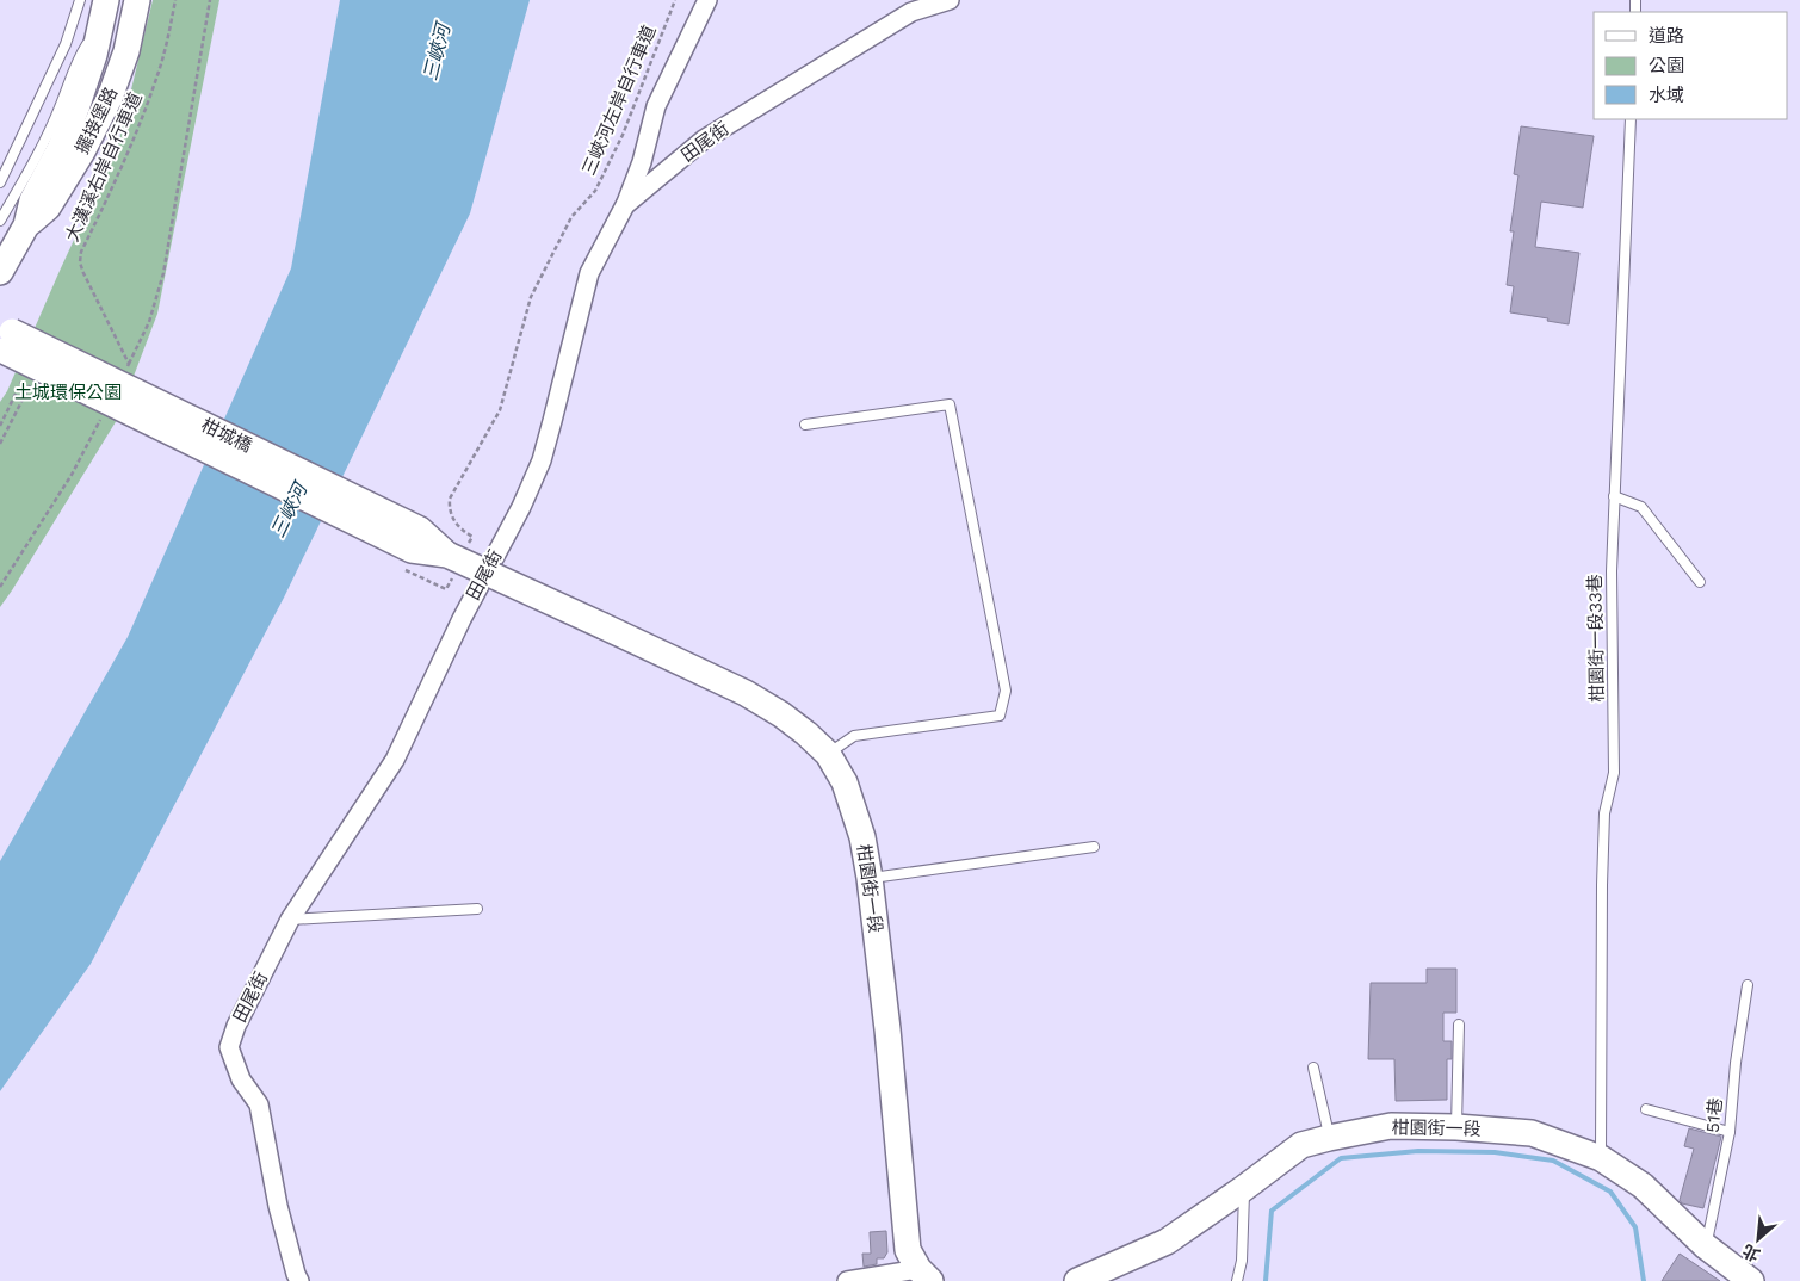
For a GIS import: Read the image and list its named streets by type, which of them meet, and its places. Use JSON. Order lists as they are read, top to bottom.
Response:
{
  "streets": {
    "street": [
      "擺接堡路",
      "田尾街",
      "柑城橋",
      "柑園街一段"
    ],
    "lane": ["柑園街一段33巷", "51巷"],
    "path": ["三峽河左岸自行車道", "大漢溪右岸自行車道"]
  },
  "crossings": [
    ["三峽河左岸自行車道", "柑城橋"],
    ["柑城橋", "柑園街一段"],
    ["柑園街一段33巷", "柑園街一段"],
    ["柑園街一段", "51巷"]
  ],
  "water": ["三峽河"],
  "parks": ["土城環保公園"],
  "legend": ["道路", "公園", "水域"],
  "north": "bottom left"
}
